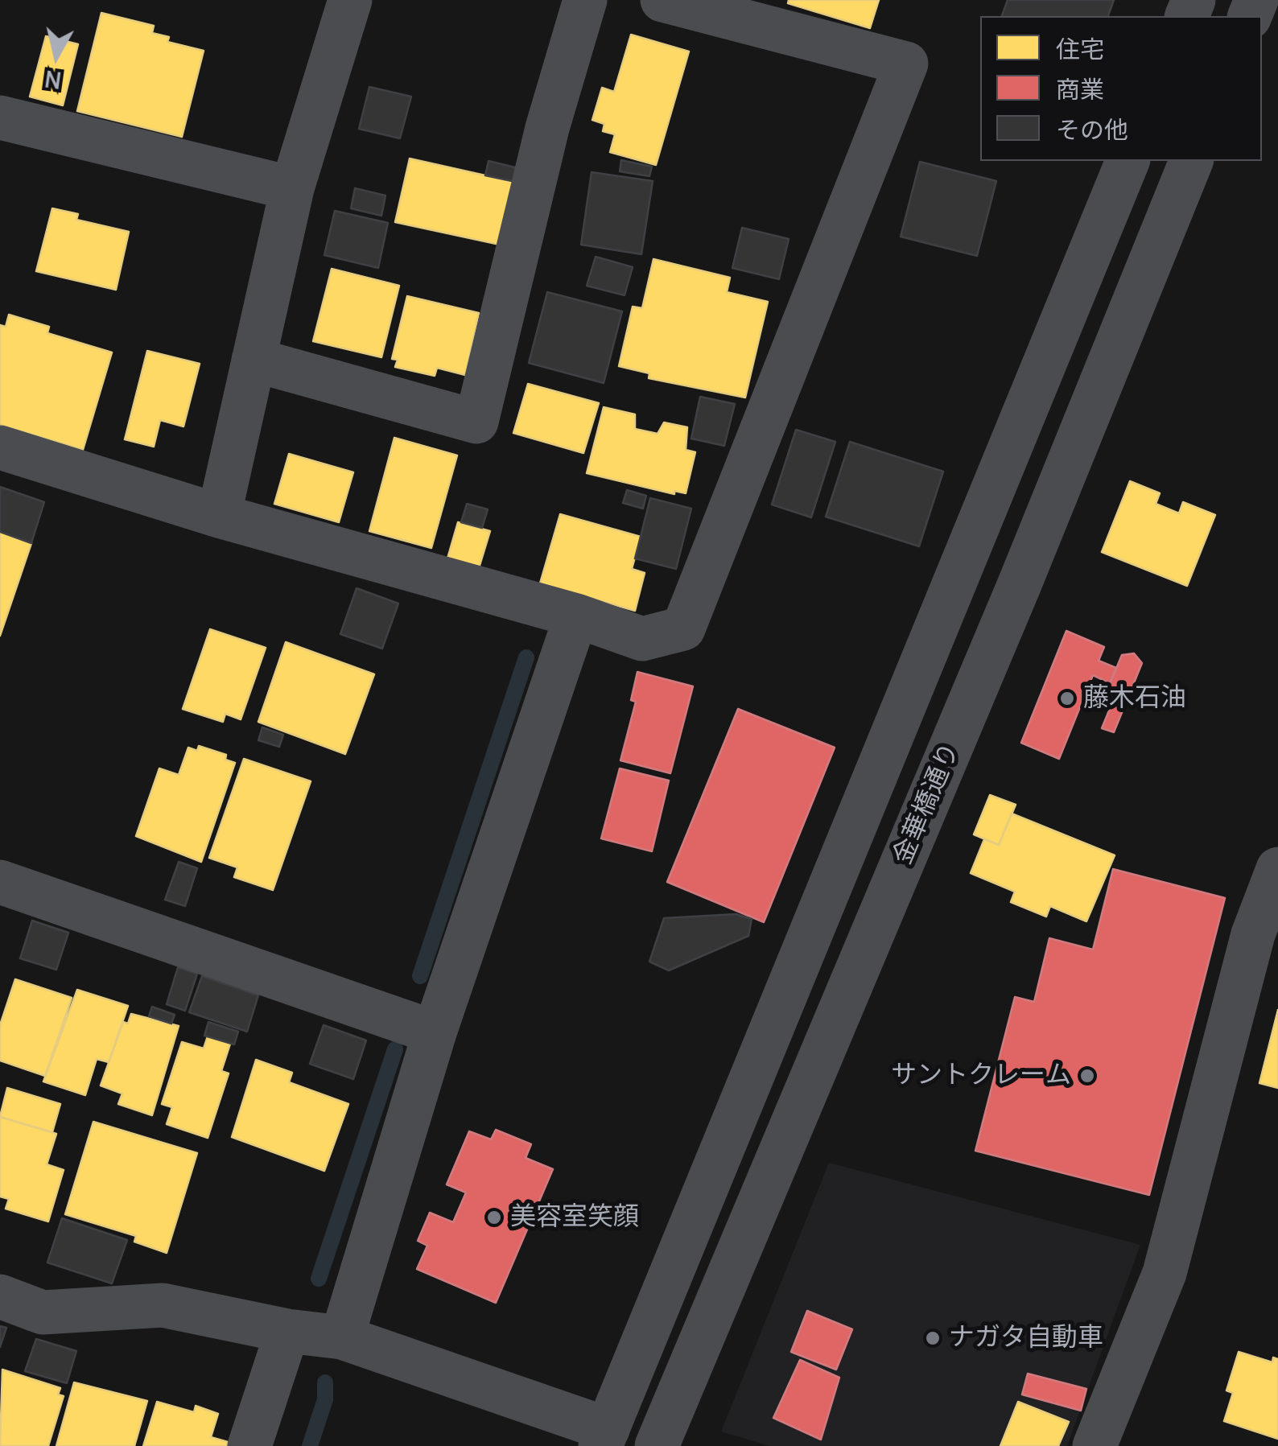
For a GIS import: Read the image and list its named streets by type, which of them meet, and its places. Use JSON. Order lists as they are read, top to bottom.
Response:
{
  "streets": {
    "street": ["金華橋通り"]
  },
  "places": [
    "藤木石油",
    "サントクレーム",
    "美容室笑顔",
    "ナガタ自動車"
  ],
  "legend": ["住宅", "商業", "その他"],
  "north": "bottom"
}
